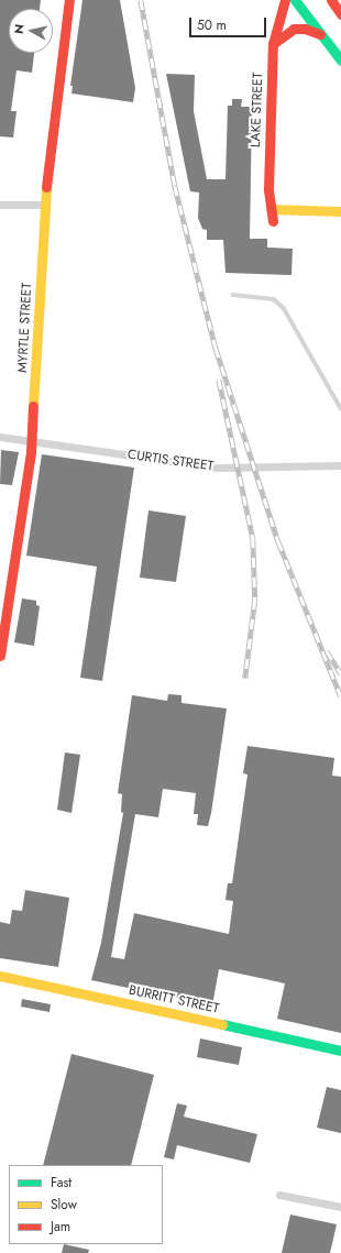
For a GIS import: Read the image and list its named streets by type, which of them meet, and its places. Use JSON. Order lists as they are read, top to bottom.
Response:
{
  "streets": {
    "main road": ["LAKE STREET", "MYRTLE STREET", "BURRITT STREET"],
    "street": ["CURTIS STREET"]
  },
  "crossings": [
    ["MYRTLE STREET", "CURTIS STREET"]
  ],
  "legend": ["Fast", "Slow", "Jam"],
  "scale_bar": "50 m",
  "north": "left"
}
